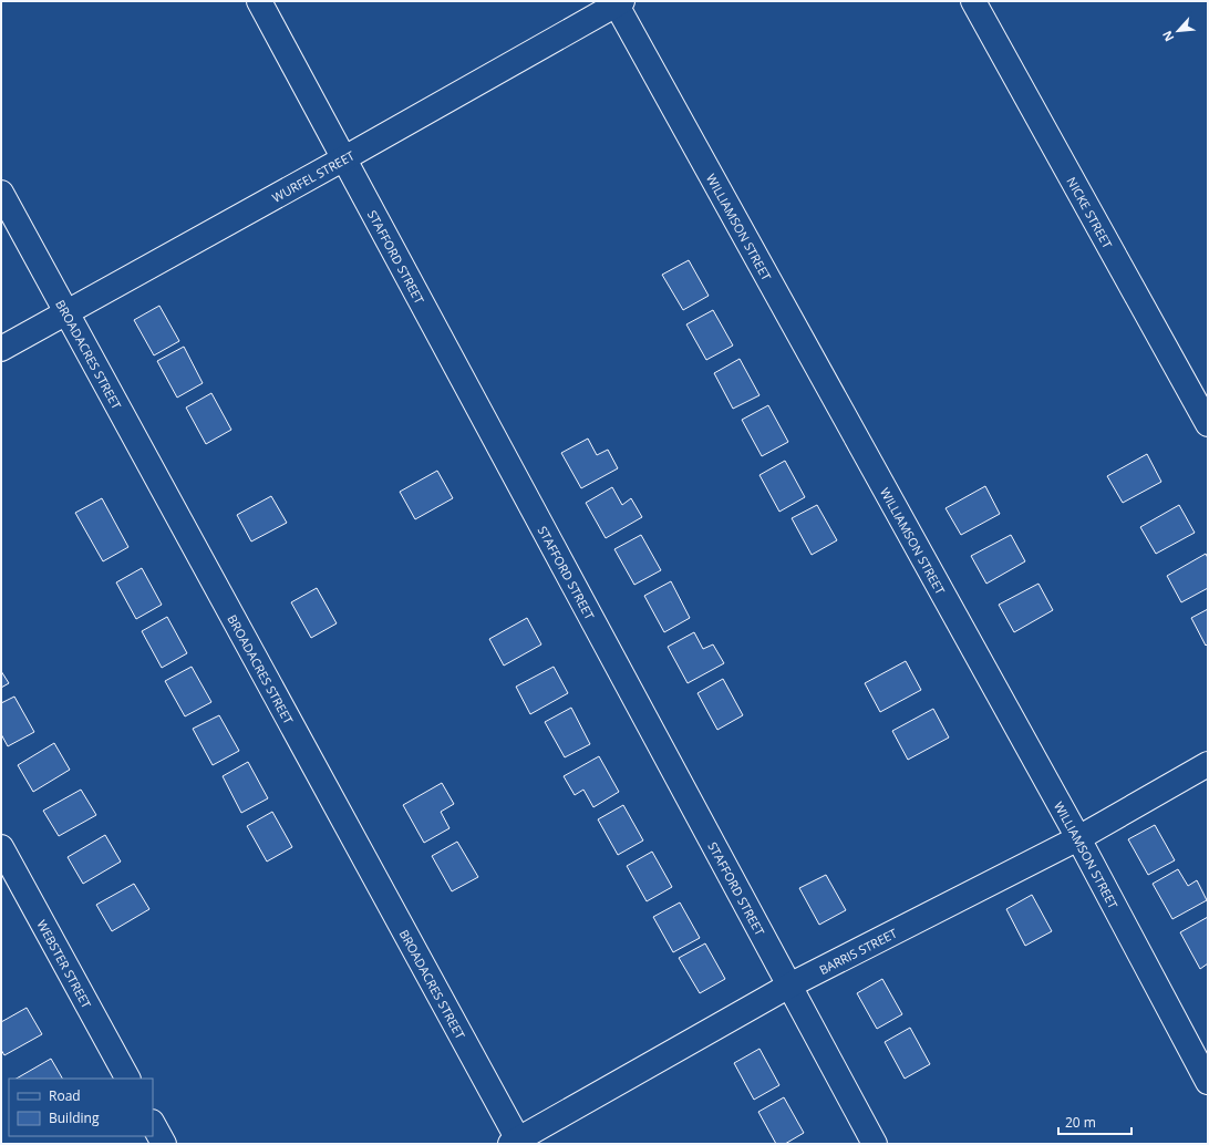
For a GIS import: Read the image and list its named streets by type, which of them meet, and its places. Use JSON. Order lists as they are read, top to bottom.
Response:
{
  "streets": {
    "street": [
      "WURFEL STREET",
      "NICKE STREET",
      "WILLIAMSON STREET",
      "STAFFORD STREET",
      "BROADACRES STREET",
      "BARRIS STREET",
      "WEBSTER STREET"
    ]
  },
  "crossings": [
    ["WURFEL STREET", "WILLIAMSON STREET"],
    ["WURFEL STREET", "STAFFORD STREET"],
    ["WURFEL STREET", "BROADACRES STREET"],
    ["WILLIAMSON STREET", "BARRIS STREET"],
    ["STAFFORD STREET", "BARRIS STREET"],
    ["BROADACRES STREET", "BARRIS STREET"]
  ],
  "legend": ["Road", "Building"],
  "scale_bar": "20 m",
  "north": "bottom left"
}
